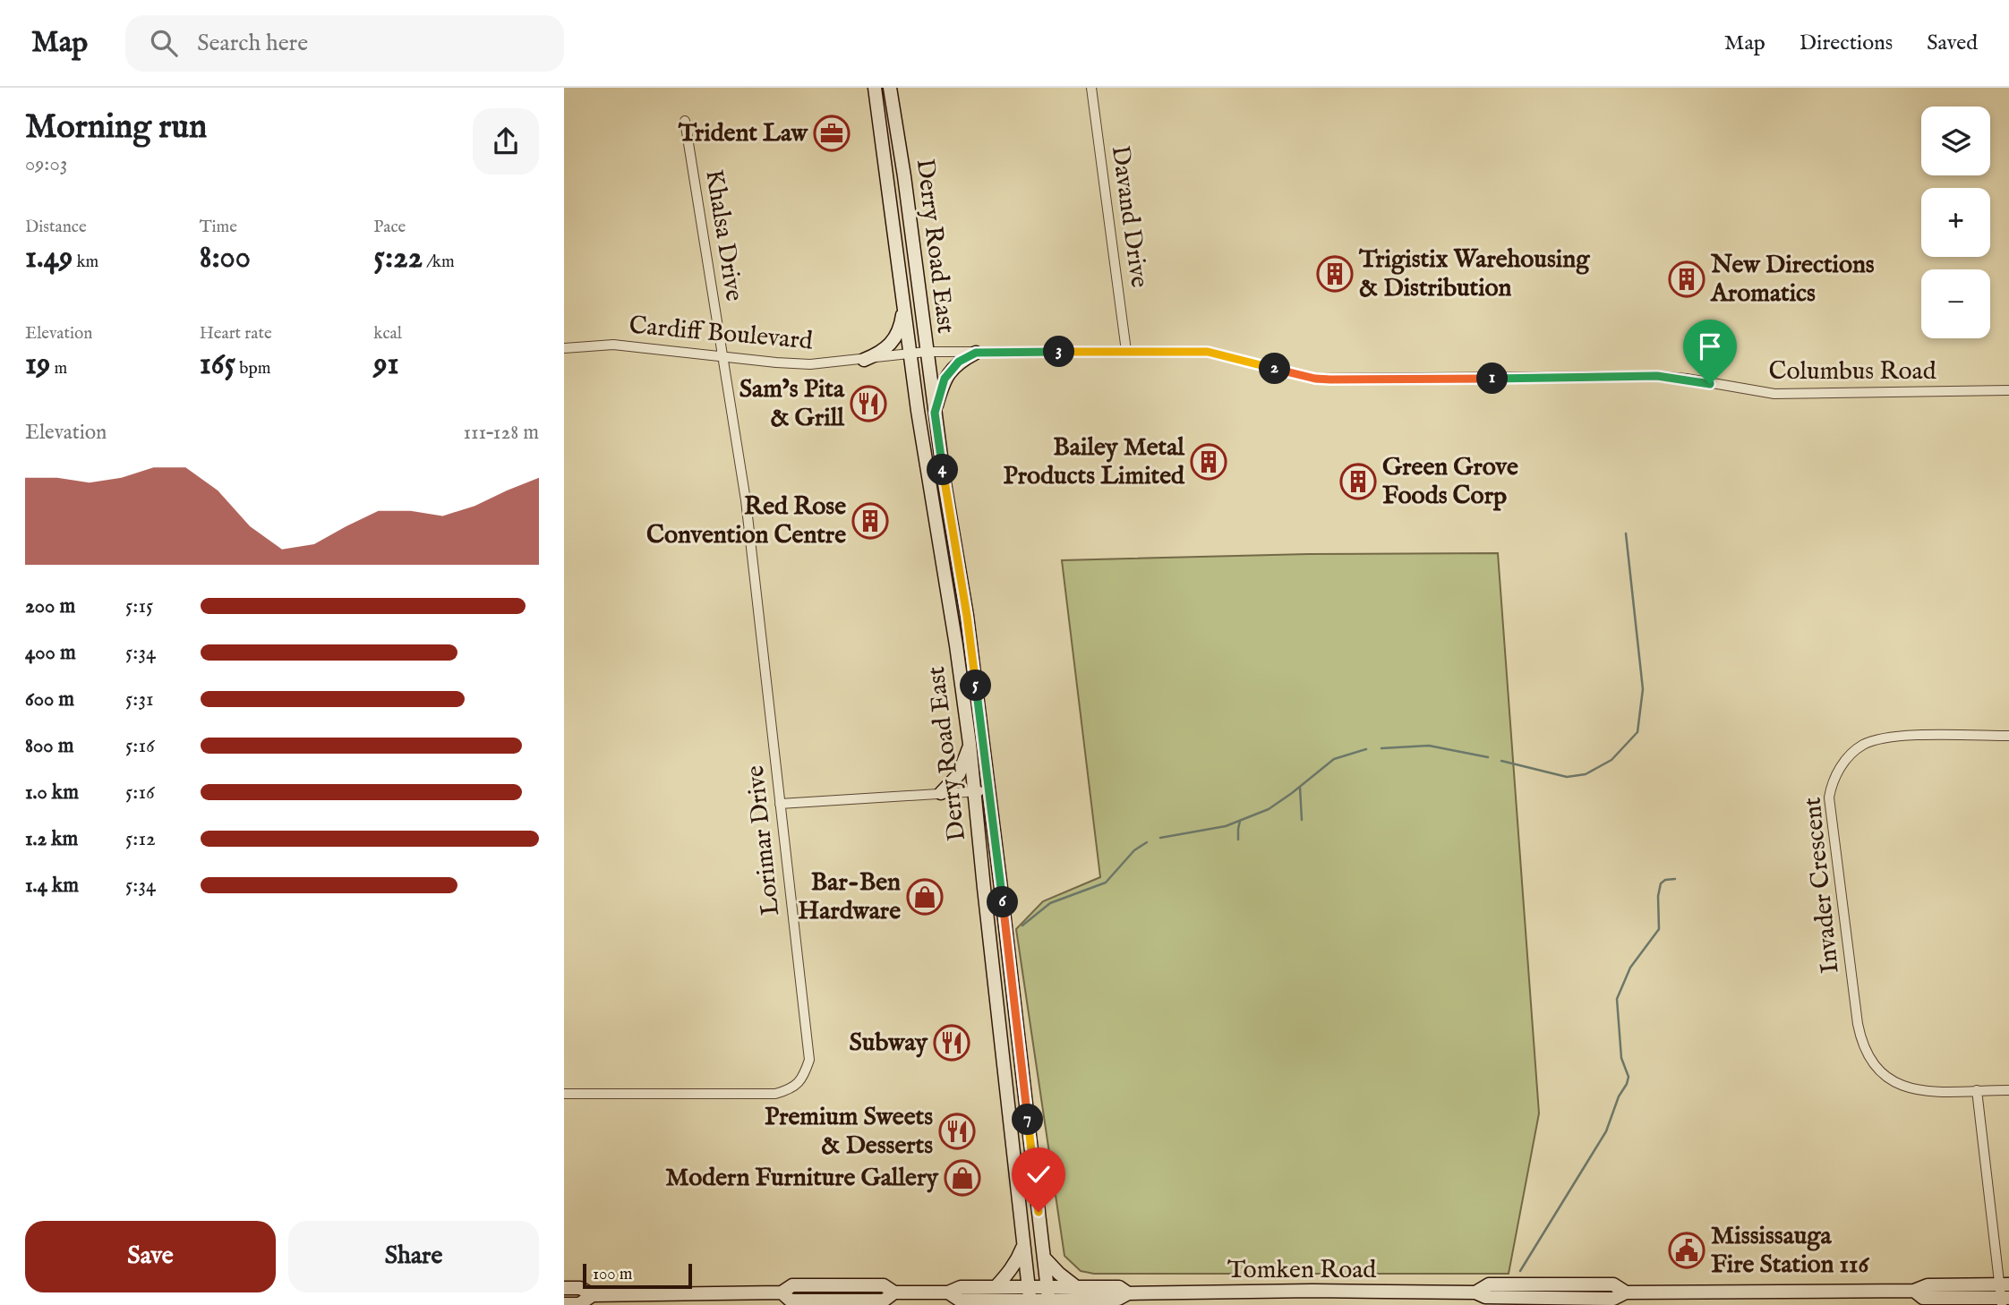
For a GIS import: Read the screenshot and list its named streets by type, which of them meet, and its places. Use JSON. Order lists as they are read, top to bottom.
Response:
{
  "streets": {
    "main road": ["Derry Road East", "Tomken Road"],
    "street": [
      "Davand Drive",
      "Khalsa Drive",
      "Cardiff Boulevard",
      "Columbus Road",
      "Lorimar Drive",
      "Invader Crescent"
    ]
  },
  "crossings": [
    ["Davand Drive", "Columbus Road"],
    ["Khalsa Drive", "Cardiff Boulevard"],
    ["Khalsa Drive", "Lorimar Drive"],
    ["Derry Road East", "Cardiff Boulevard"],
    ["Derry Road East", "Columbus Road"],
    ["Derry Road East", "Tomken Road"],
    ["Cardiff Boulevard", "Columbus Road"],
    ["Cardiff Boulevard", "Lorimar Drive"]
  ],
  "places": {
    "office": ["Trident Law"],
    "building": [
      "Trigistix Warehousing & Distribution",
      "New Directions Aromatics",
      "Bailey Metal Products Limited",
      "Green Grove Foods Corp",
      "Red Rose Convention Centre"
    ],
    "restaurant": ["Sam’s Pita & Grill", "Subway", "Premium Sweets & Desserts"],
    "shop": ["Bar-Ben Hardware", "Modern Furniture Gallery"],
    "public building": ["Mississauga Fire Station 116"]
  },
  "scale_bar": "100 m",
  "page": {
    "header": "Map",
    "search": "Search here",
    "nav": ["Map", "Directions", "Saved"],
    "heading": ["Morning run", "09:03"],
    "map_buttons": ["+", "−"],
    "stats": [
      ["Distance", "1.49 km"],
      ["Time", "8:00"],
      ["Pace", "5:22 /km"],
      ["Elevation", "19 m"],
      ["Heart rate", "165 bpm"],
      ["kcal", "91"]
    ],
    "pins": [
      "3",
      "2",
      "1",
      "4",
      "5",
      "6",
      "7"
    ],
    "chart": ["Elevation", "111–128 m"],
    "list": [
      {
        "name": "200 m",
        "note": "5:15"
      },
      {
        "name": "400 m",
        "note": "5:34"
      },
      {
        "name": "600 m",
        "note": "5:31"
      },
      {
        "name": "800 m",
        "note": "5:16"
      },
      {
        "name": "1.0 km",
        "note": "5:16"
      },
      {
        "name": "1.2 km",
        "note": "5:12"
      },
      {
        "name": "1.4 km",
        "note": "5:34"
      }
    ],
    "buttons": ["Save", "Share"],
    "scale": "100 m"
  }
}
